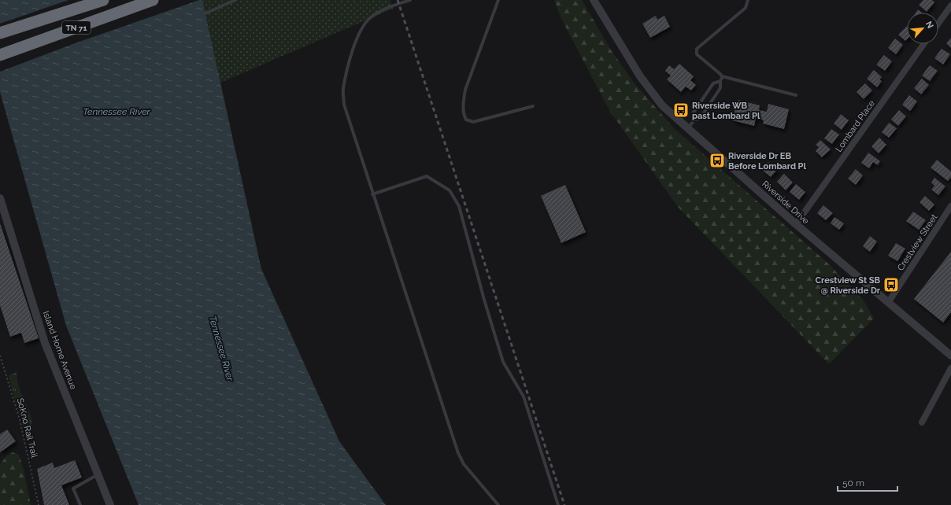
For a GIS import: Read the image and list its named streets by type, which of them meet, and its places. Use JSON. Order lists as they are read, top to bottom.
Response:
{
  "streets": {
    "highway": ["TN 71"],
    "street": [
      "Lombard Place",
      "Riverside Drive",
      "Crestview Street",
      "Island Home Avenue"
    ],
    "path": ["SoKno Rail Trail"]
  },
  "crossings": [
    ["Lombard Place", "Riverside Drive"],
    ["Riverside Drive", "Crestview Street"]
  ],
  "water": ["Tennessee River"],
  "places": {
    "bus stop": ["Riverside WB past Lombard Pl", "Riverside Dr EB Before Lombard Pl", "Crestview St SB @ Riverside Dr"]
  },
  "scale_bar": "50 m",
  "north": "top right"
}
